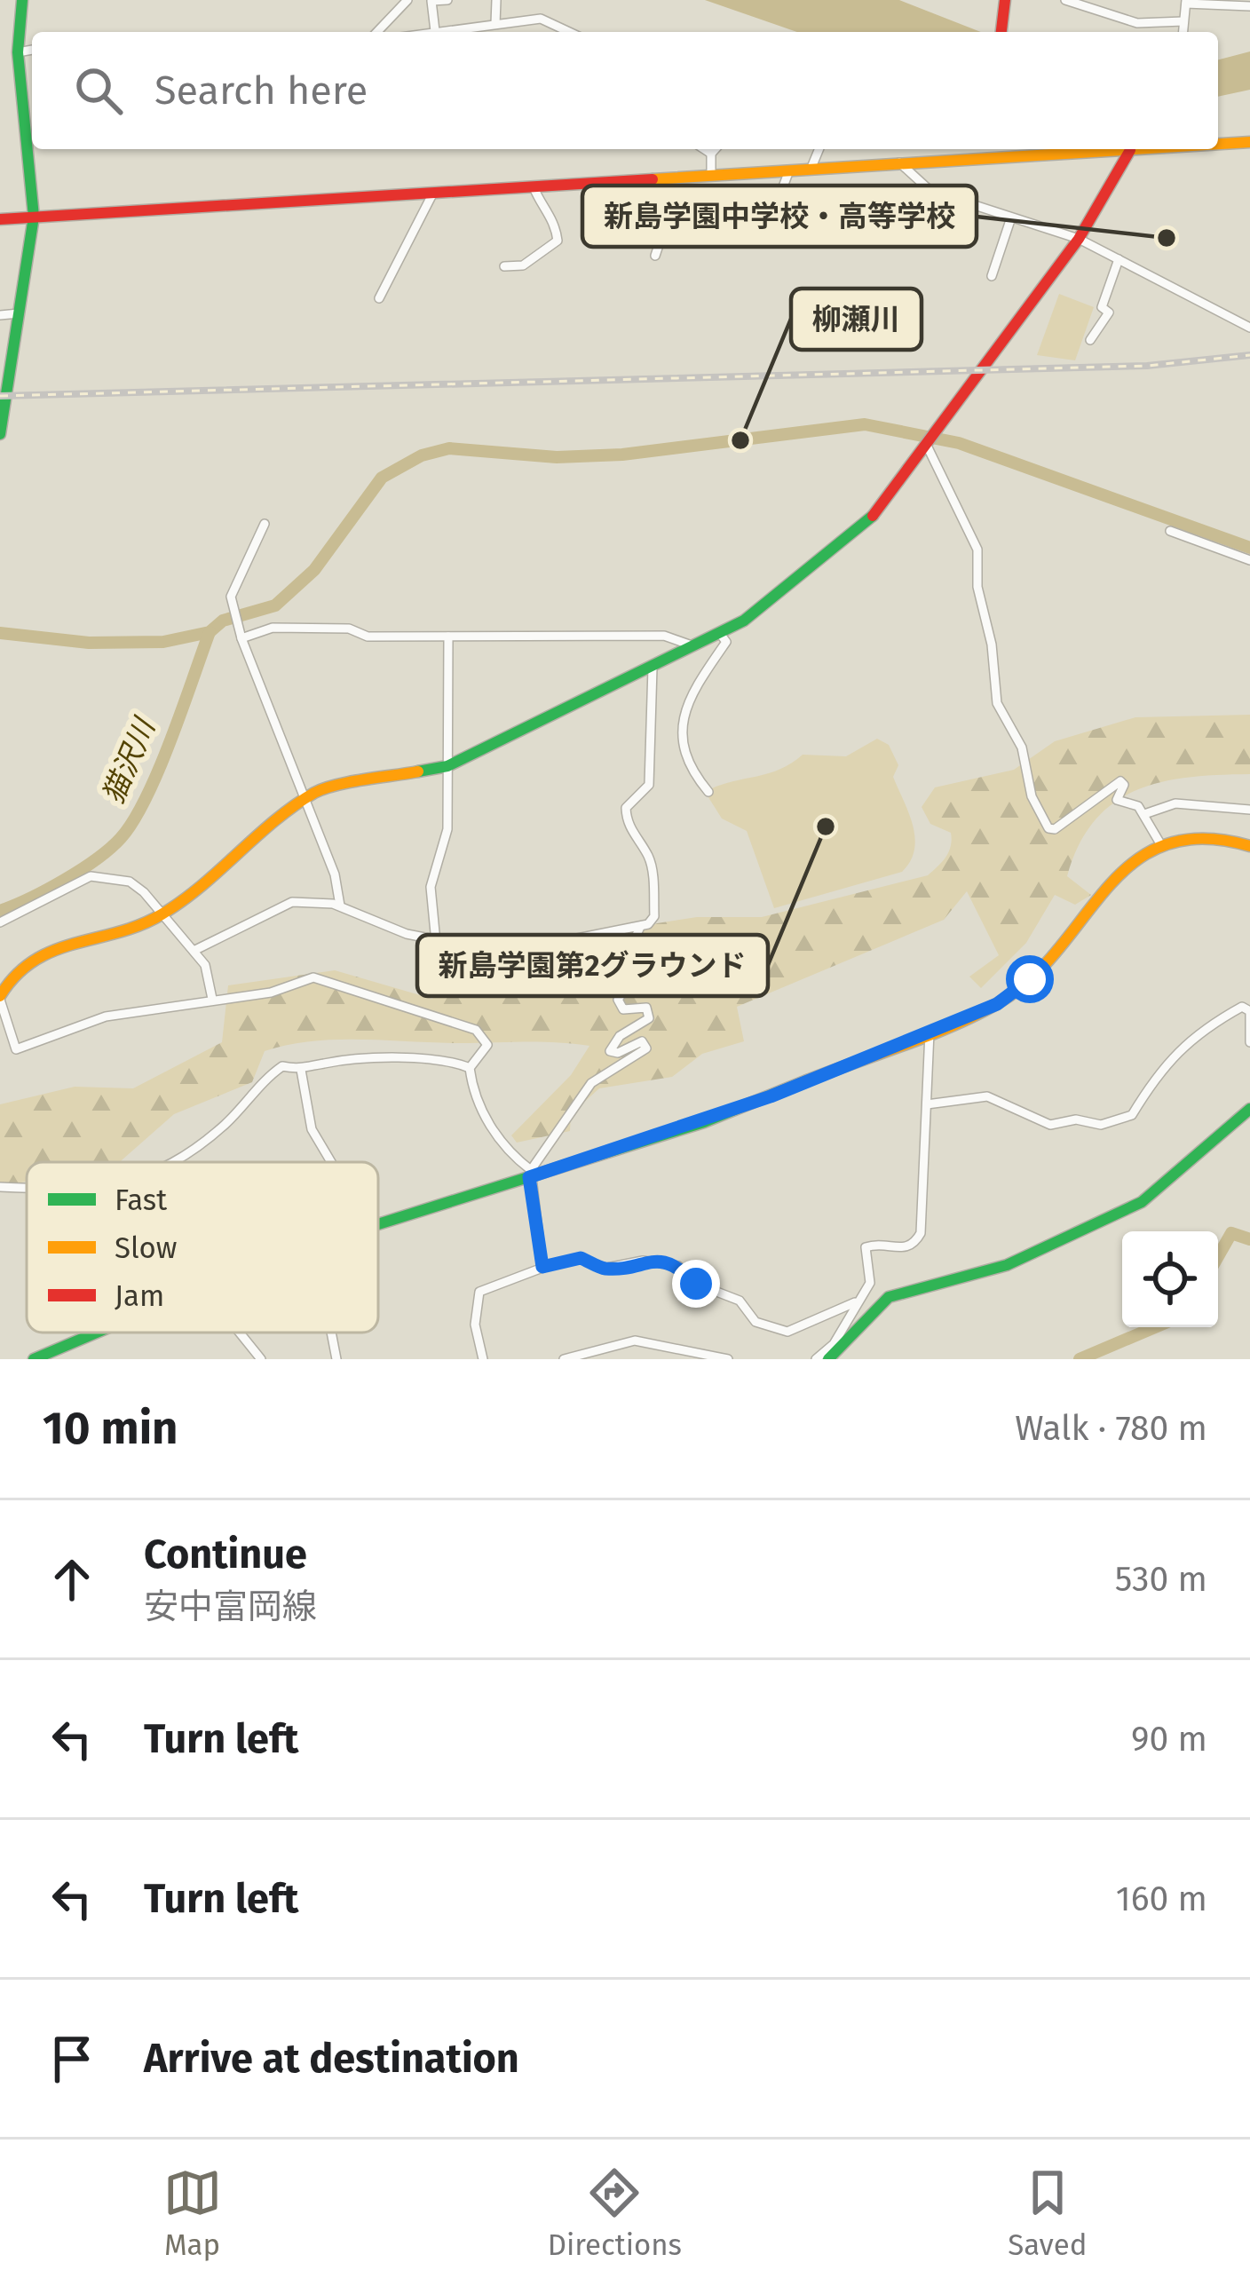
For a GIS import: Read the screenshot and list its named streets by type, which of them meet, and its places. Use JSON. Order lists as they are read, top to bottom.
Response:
{
  "water": ["猫沢川"],
  "places": ["新島学園中学校・高等学校", "柳瀬川", "新島学園第2グラウンド"],
  "legend": ["Fast", "Slow", "Jam"],
  "page": {
    "search": "Search here",
    "heading": ["10 min", "Walk · 780 m"],
    "list": [
      ["Continue", "安中富岡線", "530 m"],
      ["Turn left", "90 m"],
      ["Turn left", "160 m"],
      "Arrive at destination"
    ],
    "nav": ["Map", "Directions", "Saved"]
  }
}
